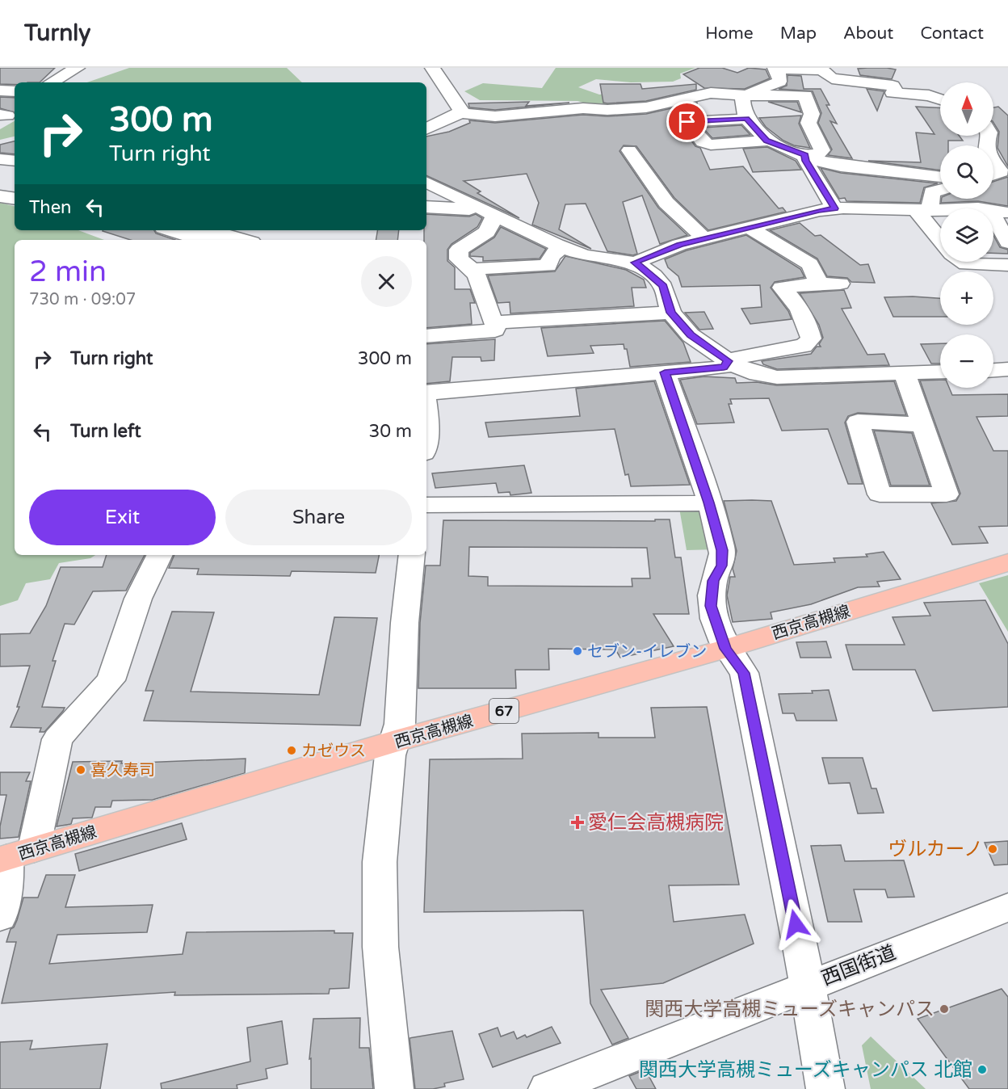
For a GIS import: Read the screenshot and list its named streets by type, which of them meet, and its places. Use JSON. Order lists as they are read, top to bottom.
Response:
{
  "streets": {
    "main road": ["西京高槻線", "67"],
    "street": ["西国街道"]
  },
  "places": {
    "other": [
      "セブン-イレブン",
      "カゼウス",
      "喜久寿司",
      "ヴルカーノ",
      "関西大学高槻ミューズキャンパス",
      "関西大学高槻ミューズキャンパス 北館"
    ],
    "health": ["愛仁会高槻病院"]
  },
  "north": "top",
  "page": {
    "header": "Turnly",
    "nav": [
      "Home",
      "Map",
      "About",
      "Contact"
    ],
    "map_buttons": ["+", "−"],
    "turn": ["300 m", "Turn right"],
    "then": "Then",
    "heading": ["2 min", "730 m · 09:07"],
    "list": [
      {
        "name": "Turn right",
        "value": "300 m"
      },
      {
        "name": "Turn left",
        "value": "30 m"
      }
    ],
    "buttons": ["Exit", "Share"]
  }
}
